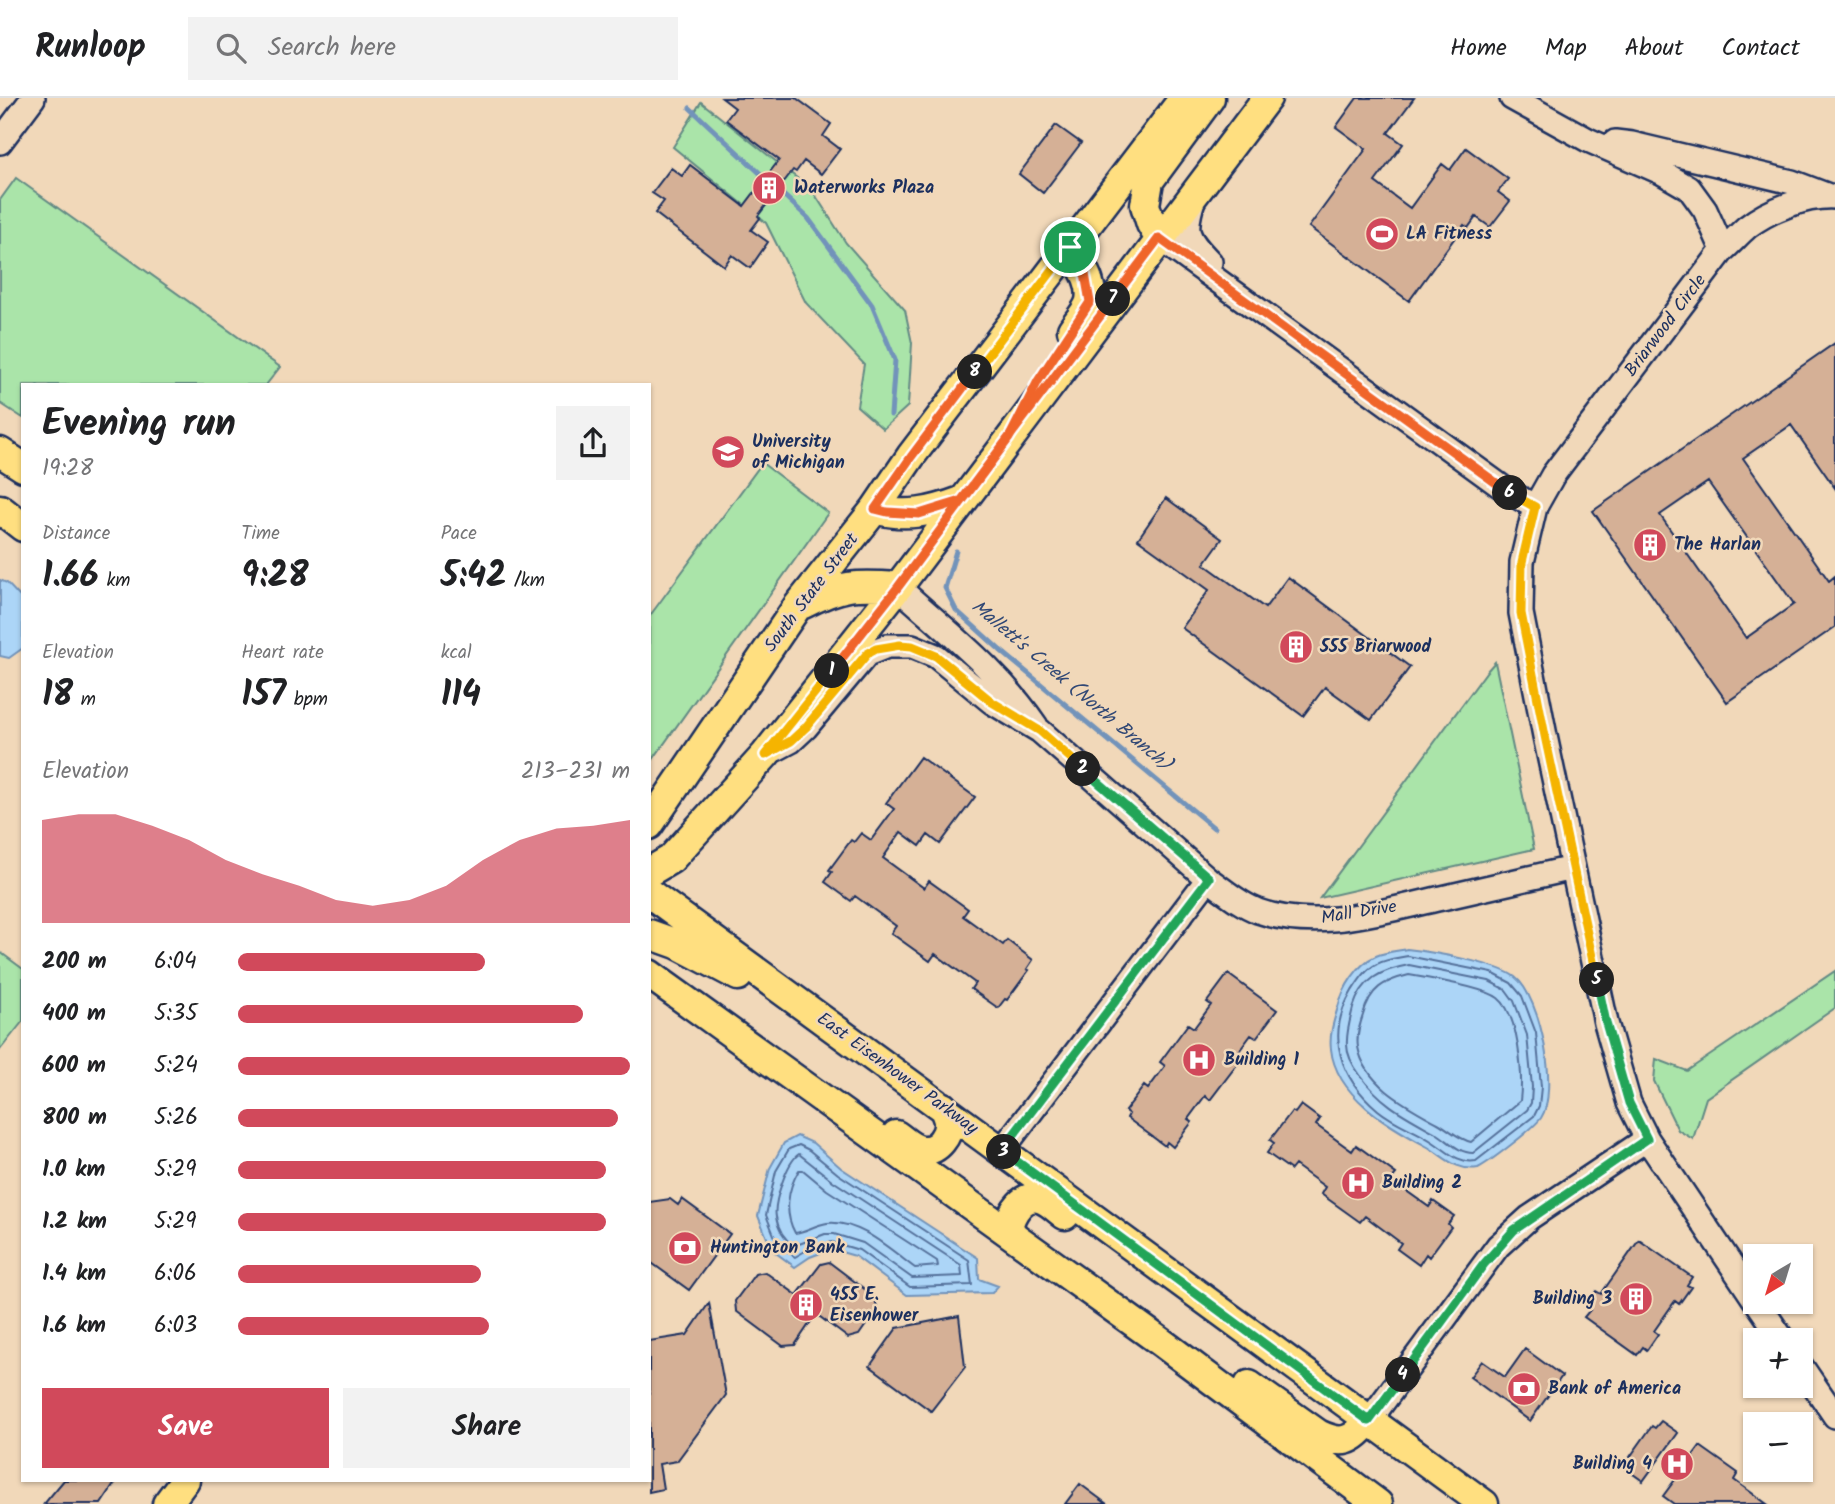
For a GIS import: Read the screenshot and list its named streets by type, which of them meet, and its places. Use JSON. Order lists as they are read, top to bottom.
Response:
{
  "streets": {
    "main road": ["South State Street", "East Eisenhower Parkway"],
    "street": ["Briarwood Circle", "Mall Drive"]
  },
  "crossings": [
    ["Briarwood Circle", "Mall Drive"]
  ],
  "water": ["Mallett's Creek (North Branch)"],
  "places": {
    "building": [
      "Waterworks Plaza",
      "The Harlan",
      "555 Briarwood",
      "Building 3",
      "455 E. Eisenhower"
    ],
    "sports": ["LA Fitness"],
    "school or university": ["University of Michigan"],
    "hospital": ["Building 1", "Building 2", "Building 4"],
    "bank": ["Huntington Bank", "Bank of America"]
  },
  "north": "bottom left",
  "page": {
    "header": "Runloop",
    "search": "Search here",
    "nav": [
      "Home",
      "Map",
      "About",
      "Contact"
    ],
    "pins": [
      "7",
      "8",
      "6",
      "1",
      "2",
      "5",
      "3",
      "4"
    ],
    "heading": ["Evening run", "19:28"],
    "stats": [
      ["Distance", "1.66 km"],
      ["Time", "9:28"],
      ["Pace", "5:42 /km"],
      ["Elevation", "18 m"],
      ["Heart rate", "157 bpm"],
      ["kcal", "114"]
    ],
    "chart": ["Elevation", "213–231 m"],
    "list": [
      {
        "name": "200 m",
        "note": "6:04"
      },
      {
        "name": "400 m",
        "note": "5:35"
      },
      {
        "name": "600 m",
        "note": "5:24"
      },
      {
        "name": "800 m",
        "note": "5:26"
      },
      {
        "name": "1.0 km",
        "note": "5:29"
      },
      {
        "name": "1.2 km",
        "note": "5:29"
      },
      {
        "name": "1.4 km",
        "note": "6:06"
      },
      {
        "name": "1.6 km",
        "note": "6:03"
      }
    ],
    "map_buttons": ["+", "−"],
    "buttons": ["Save", "Share"]
  }
}
